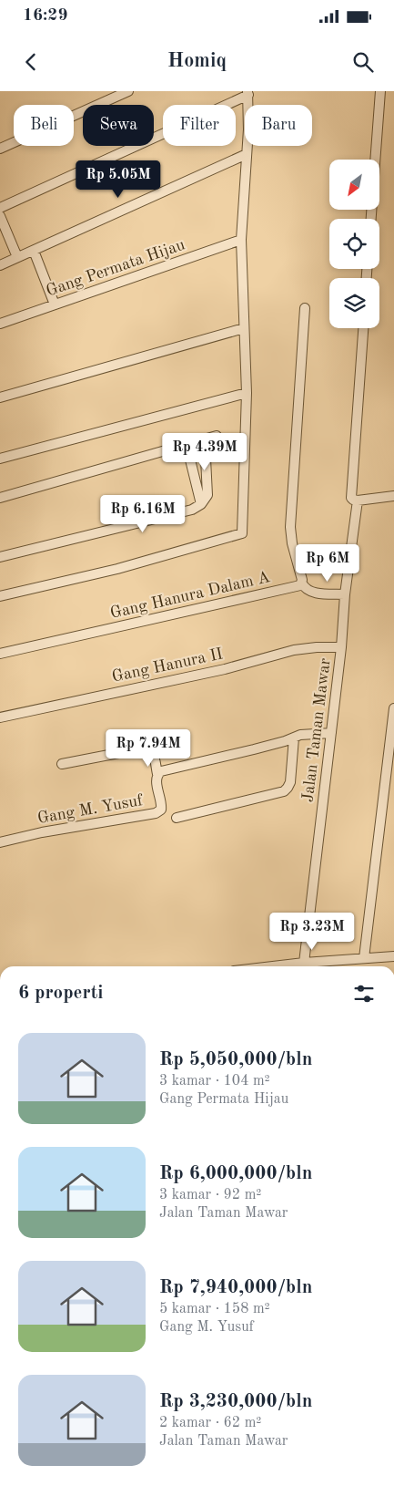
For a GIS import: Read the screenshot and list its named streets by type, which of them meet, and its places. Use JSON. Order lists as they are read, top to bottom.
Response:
{
  "streets": {
    "street": [
      "Gang Permata Hijau",
      "Gang Hanura Dalam A",
      "Gang Hanura II",
      "Jalan Taman Mawar",
      "Gang M. Yusuf"
    ]
  },
  "crossings": [
    ["Gang Hanura II", "Jalan Taman Mawar"],
    ["Jalan Taman Mawar", "Gang M. Yusuf"]
  ],
  "north": "bottom left",
  "page": {
    "status": "16:29",
    "header": "Homiq",
    "chip": [
      "Beli",
      "Sewa",
      "Filter",
      "Baru"
    ],
    "price": [
      "Rp 5.05M",
      "Rp 4.39M",
      "Rp 6.16M",
      "Rp 6M",
      "Rp 7.94M",
      "Rp 3.23M"
    ],
    "heading": "6 properti",
    "list": [
      {
        "name": "Rp 5,050,000/bln",
        "note": "3 kamar · 104 m² · Gang Permata Hijau"
      },
      {
        "name": "Rp 6,000,000/bln",
        "note": "3 kamar · 92 m² · Jalan Taman Mawar"
      },
      {
        "name": "Rp 7,940,000/bln",
        "note": "5 kamar · 158 m² · Gang M. Yusuf"
      },
      {
        "name": "Rp 3,230,000/bln",
        "note": "2 kamar · 62 m² · Jalan Taman Mawar"
      }
    ]
  }
}
